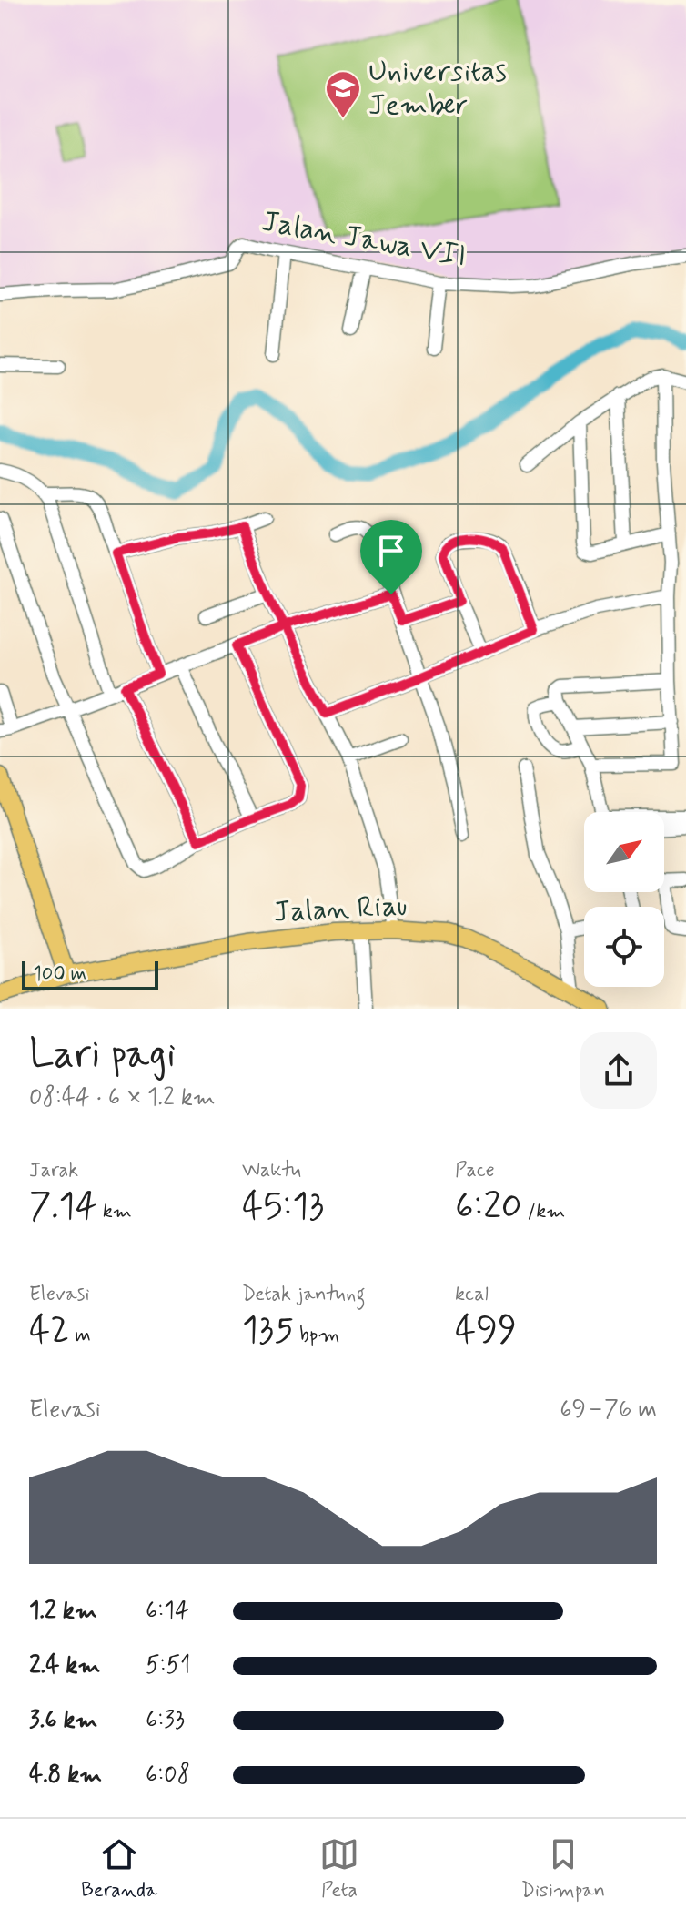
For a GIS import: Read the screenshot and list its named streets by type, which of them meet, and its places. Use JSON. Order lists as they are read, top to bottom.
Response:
{
  "streets": {
    "main road": ["Jalan Riau"],
    "street": ["Jalan Jawa VII"]
  },
  "places": {
    "school or university": ["Universitas Jember"]
  },
  "scale_bar": "100 m",
  "north": "top right",
  "page": {
    "scale": "100 m",
    "heading": ["Lari pagi", "08:44 · 6 × 1.2 km"],
    "stats": [
      ["Jarak", "7.14 km"],
      ["Waktu", "45:13"],
      ["Pace", "6:20 /km"],
      ["Elevasi", "42 m"],
      ["Detak jantung", "135 bpm"],
      ["kcal", "499"]
    ],
    "chart": ["Elevasi", "69–76 m"],
    "list": [
      {
        "name": "1.2 km",
        "note": "6:14"
      },
      {
        "name": "2.4 km",
        "note": "5:51"
      },
      {
        "name": "3.6 km",
        "note": "6:33"
      },
      {
        "name": "4.8 km",
        "note": "6:08"
      }
    ],
    "tabs": ["Beranda", "Peta", "Disimpan"]
  }
}
